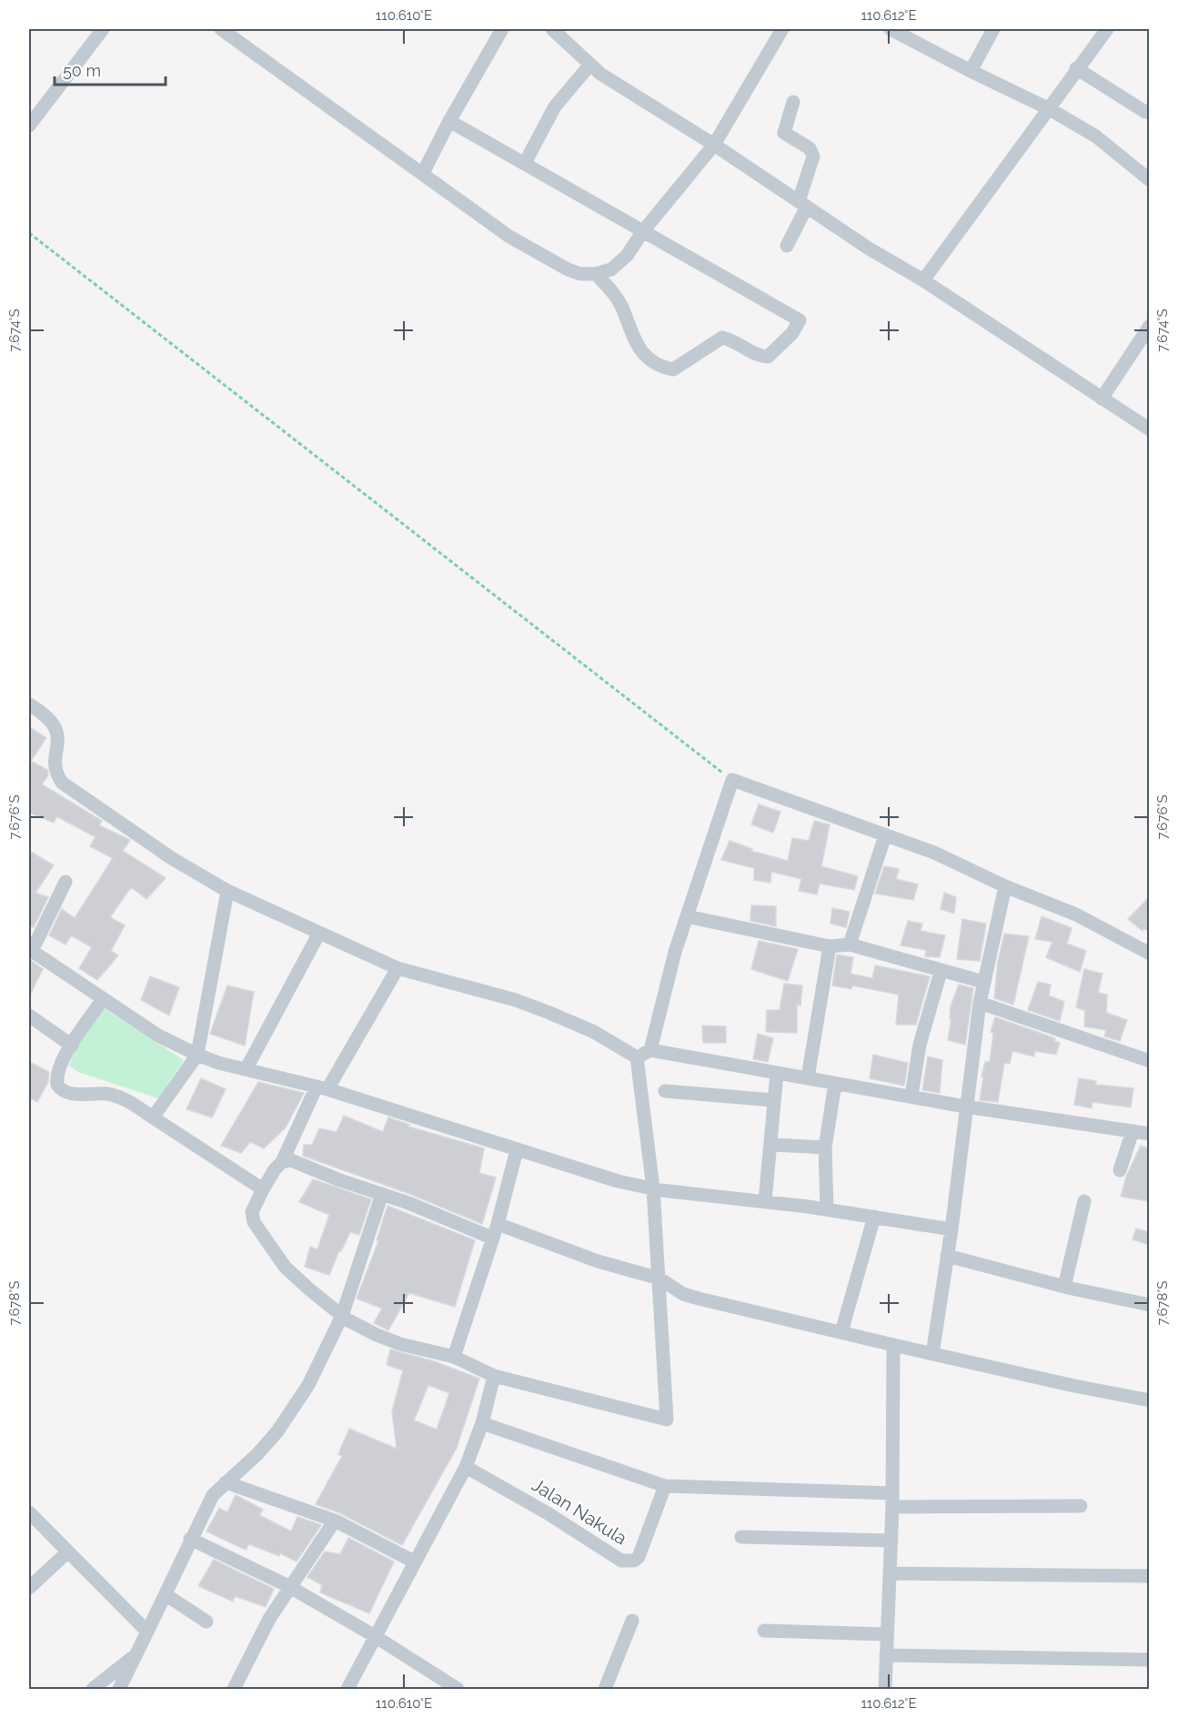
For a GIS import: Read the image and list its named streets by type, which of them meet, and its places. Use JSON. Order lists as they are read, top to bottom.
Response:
{
  "streets": {
    "street": ["Jalan Nakula"]
  },
  "scale_bar": "50 m",
  "coordinates": [
    "110.610°E",
    "110.612°E",
    "7.674°S",
    "7.676°S",
    "7.678°S"
  ]
}
